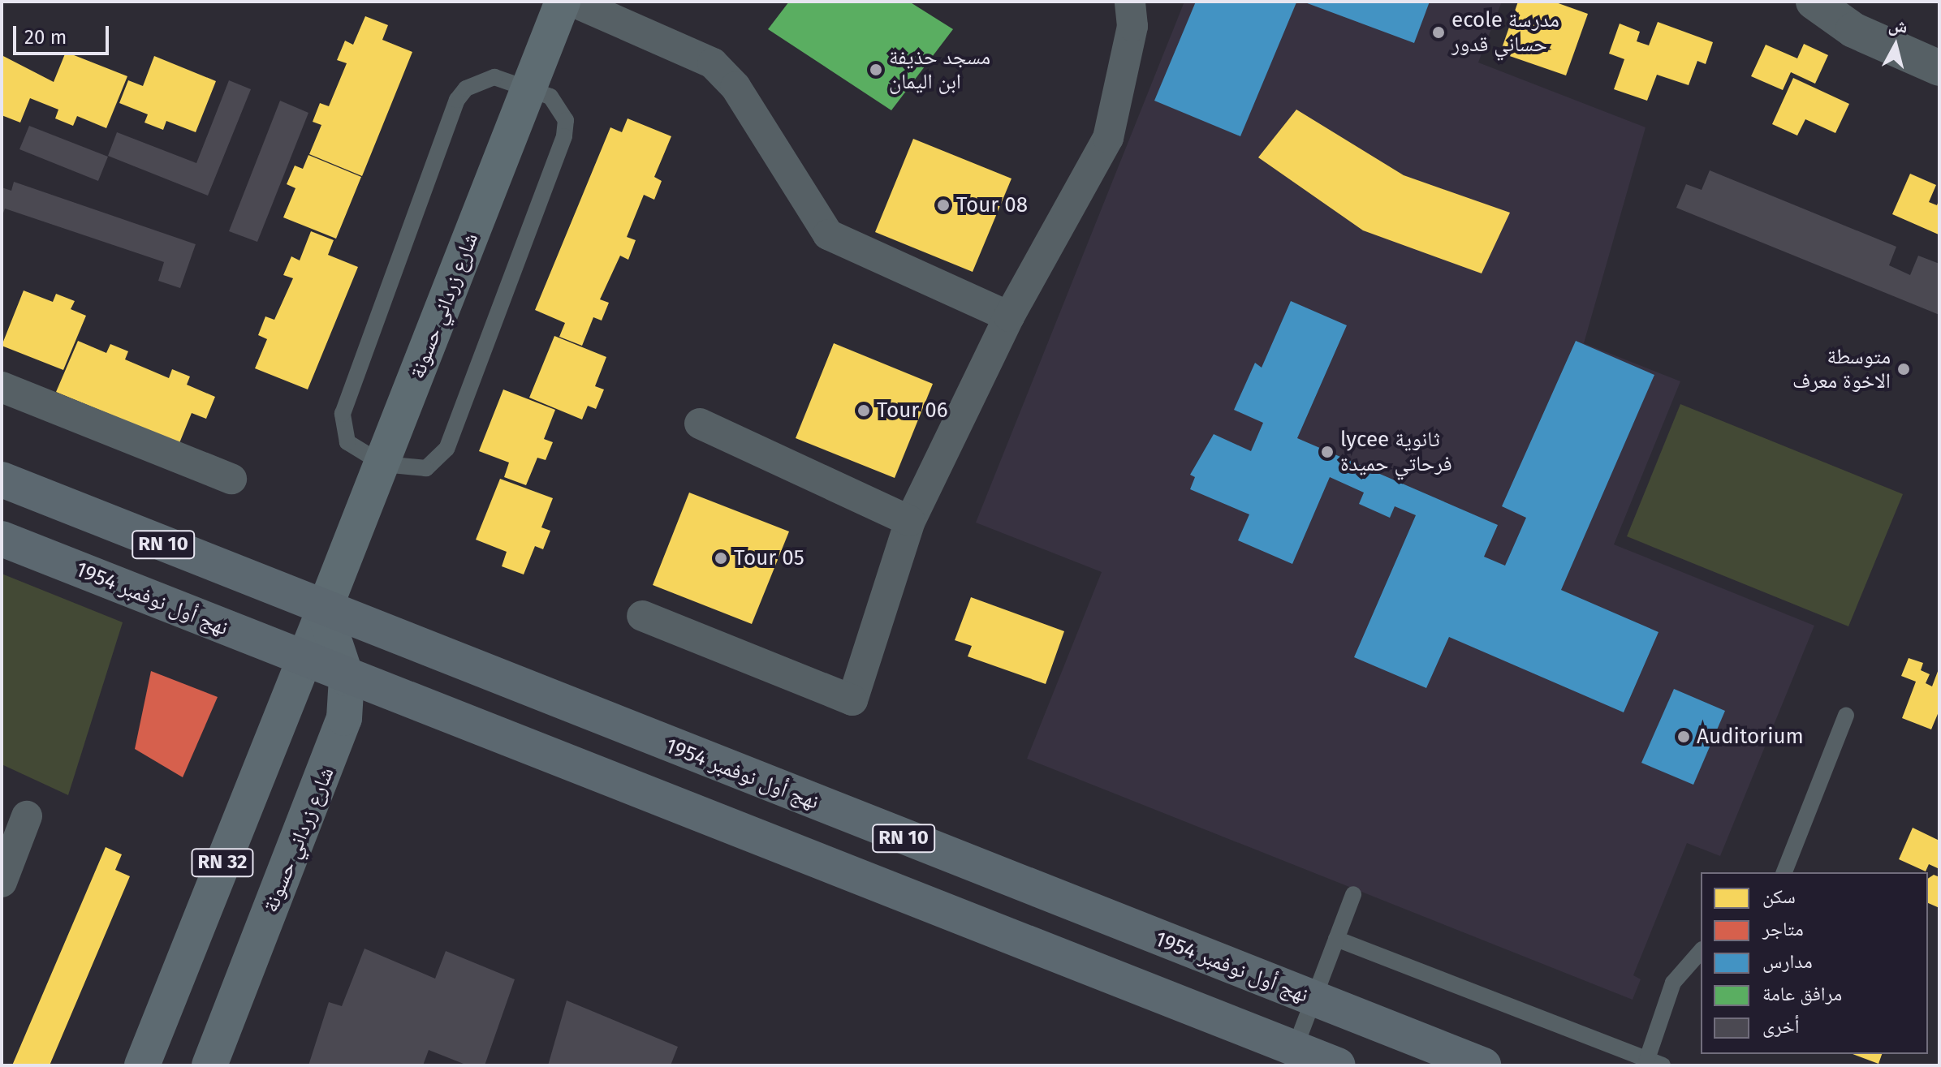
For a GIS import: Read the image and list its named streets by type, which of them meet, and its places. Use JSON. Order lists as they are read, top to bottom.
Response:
{
  "streets": {
    "highway": ["RN 10", "نهج أول نوفمبر 1954"],
    "main road": ["شارع زرداني حسونة", "RN 32"]
  },
  "crossings": [
    ["شارع زرداني حسونة", "RN 10"],
    ["شارع زرداني حسونة", "نهج أول نوفمبر 1954"],
    ["RN 10", "نهج أول نوفمبر 1954"]
  ],
  "places": [
    "ecole مدرسة حساني قدور",
    "مسجد حذيفة ابن اليمان",
    "Tour 08",
    "متوسطة الاخوة معرف",
    "Tour 06",
    "lycee ثانوية فرحاتي حميدة",
    "Tour 05",
    "Auditorium"
  ],
  "legend": [
    "سكن",
    "متاجر",
    "مدارس",
    "مرافق عامة",
    "أخرى"
  ],
  "scale_bar": "20 m",
  "north": "top"
}
